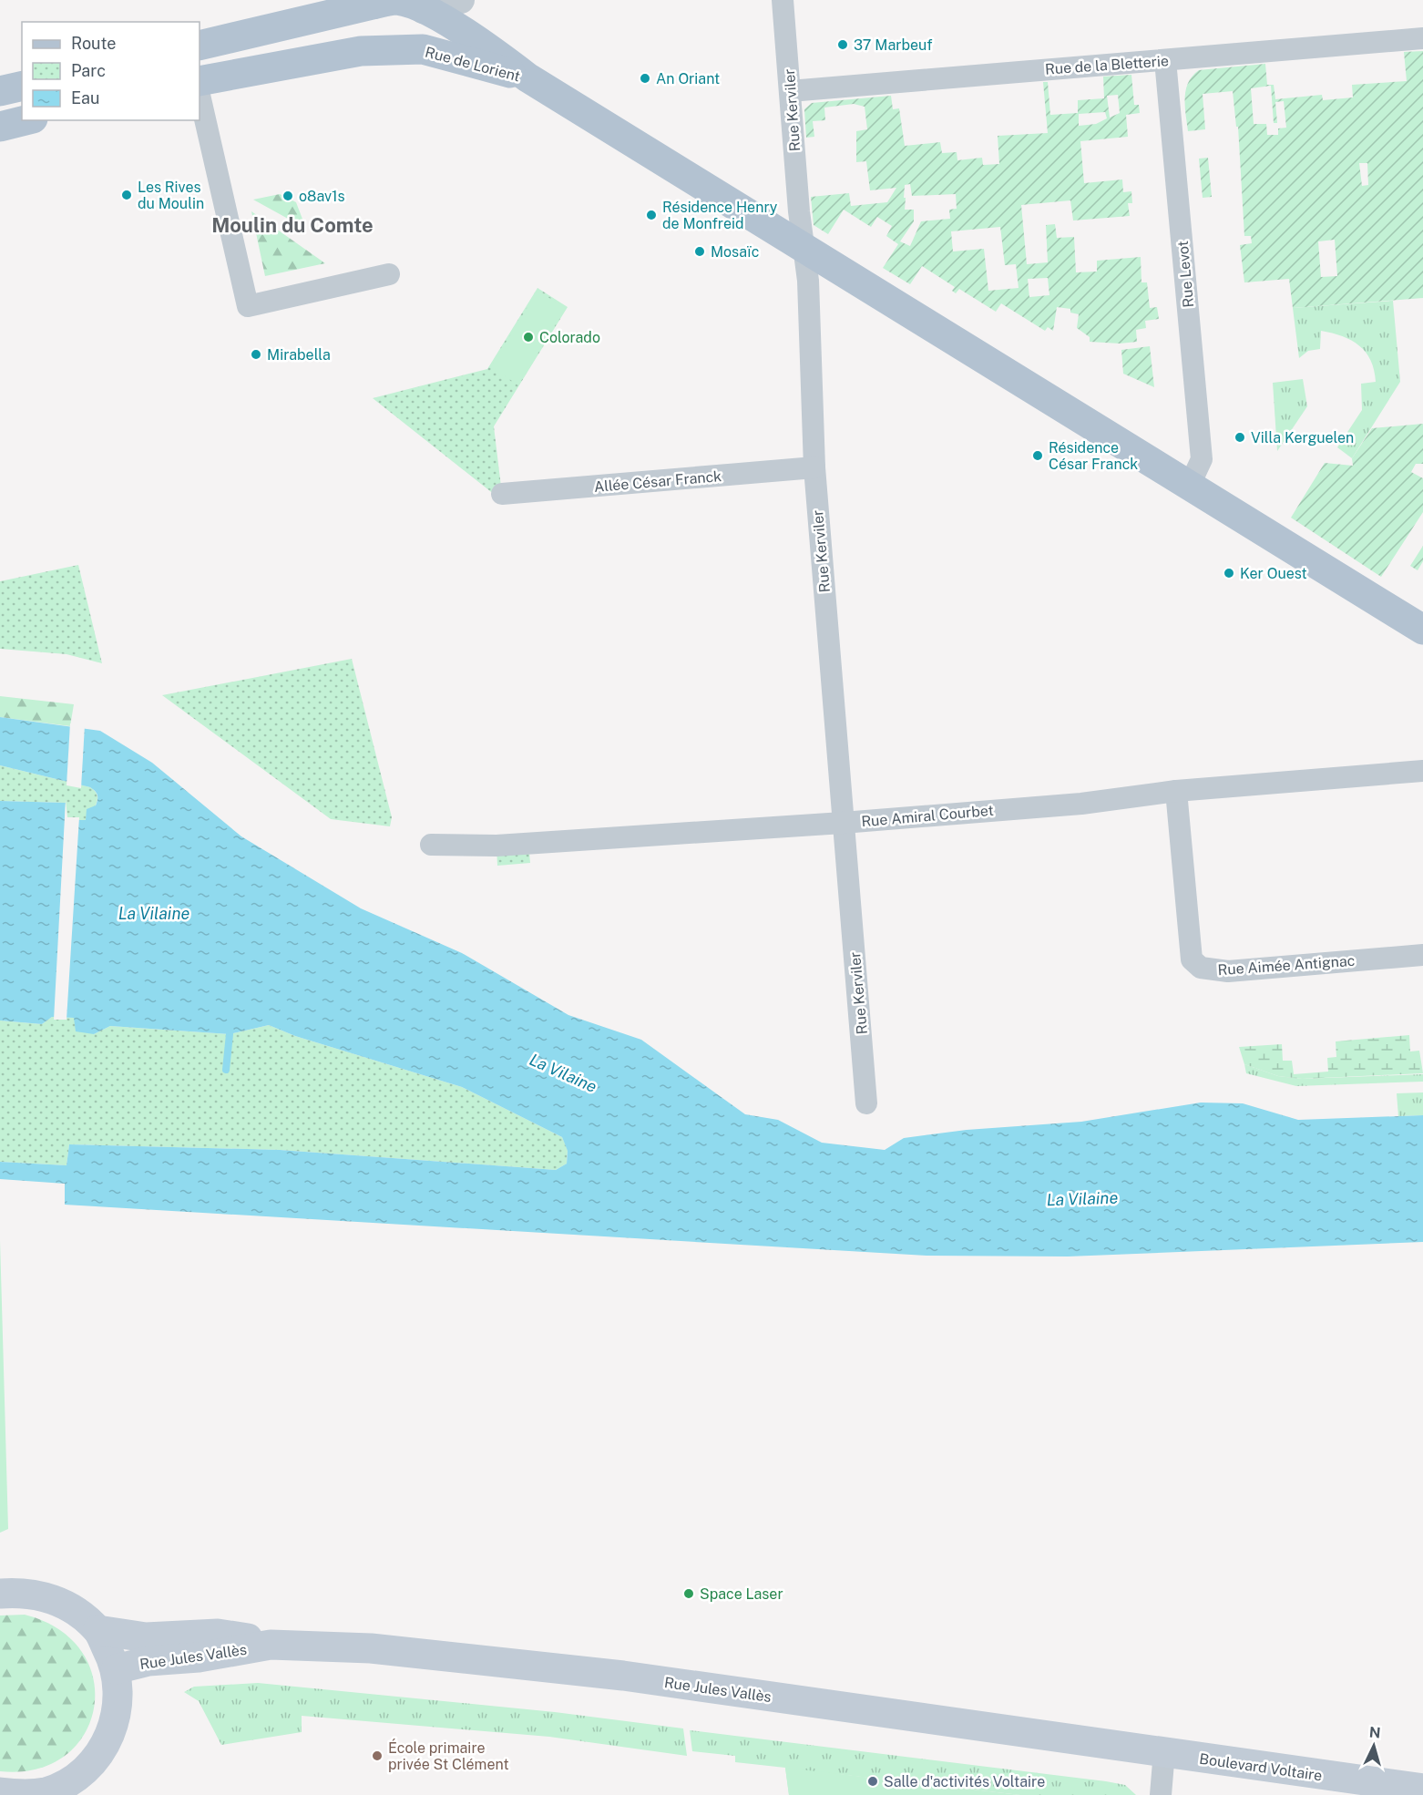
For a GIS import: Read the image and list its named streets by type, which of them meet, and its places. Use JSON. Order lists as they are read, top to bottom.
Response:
{
  "streets": {
    "main road": ["Rue de Lorient", "Rue Jules Vallès", "Boulevard Voltaire"],
    "street": [
      "Rue de la Bletterie",
      "Rue Kerviler",
      "Rue Levot",
      "Allée César Franck",
      "Rue Amiral Courbet",
      "Rue Aimée Antignac"
    ]
  },
  "crossings": [
    ["Rue de la Bletterie", "Rue Kerviler"],
    ["Rue de la Bletterie", "Rue Levot"],
    ["Rue Kerviler", "Allée César Franck"],
    ["Rue Kerviler", "Rue Amiral Courbet"],
    ["Rue Amiral Courbet", "Rue Aimée Antignac"],
    ["Rue Jules Vallès", "Boulevard Voltaire"]
  ],
  "districts": ["Moulin du Comte"],
  "water": ["La Vilaine"],
  "places": [
    "37 Marbeuf",
    "An Oriant",
    "Les Rives du Moulin",
    "o8av1s",
    "Résidence Henry de Monfreid",
    "Mosaïc",
    "Colorado",
    "Mirabella",
    "Villa Kerguelen",
    "Résidence César Franck",
    "Ker Ouest",
    "Space Laser",
    "École primaire privée St Clément",
    "Salle d'activités Voltaire"
  ],
  "legend": ["Route", "Parc", "Eau"],
  "north": "top"
}
